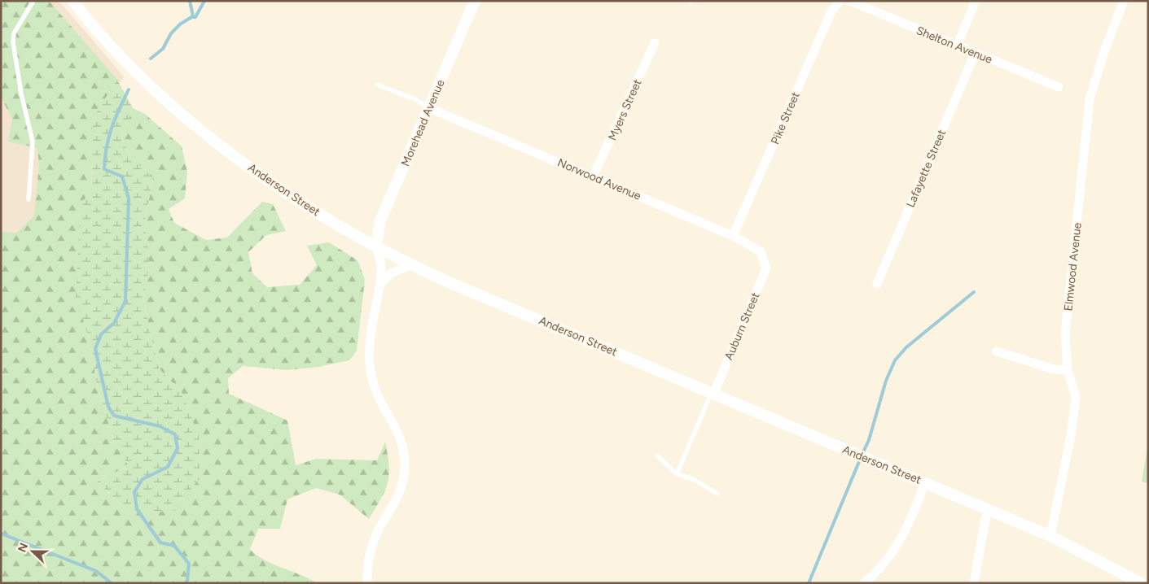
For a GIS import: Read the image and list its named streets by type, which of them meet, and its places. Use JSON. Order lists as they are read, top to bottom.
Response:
{
  "streets": {
    "street": [
      "Shelton Avenue",
      "Myers Street",
      "Pike Street",
      "Morehead Avenue",
      "Lafayette Street",
      "Norwood Avenue",
      "Anderson Street",
      "Elmwood Avenue",
      "Auburn Street"
    ]
  },
  "crossings": [
    ["Shelton Avenue", "Lafayette Street"],
    ["Myers Street", "Norwood Avenue"],
    ["Pike Street", "Norwood Avenue"],
    ["Morehead Avenue", "Norwood Avenue"],
    ["Morehead Avenue", "Anderson Street"],
    ["Norwood Avenue", "Auburn Street"],
    ["Anderson Street", "Elmwood Avenue"],
    ["Anderson Street", "Auburn Street"]
  ],
  "north": "left"
}
